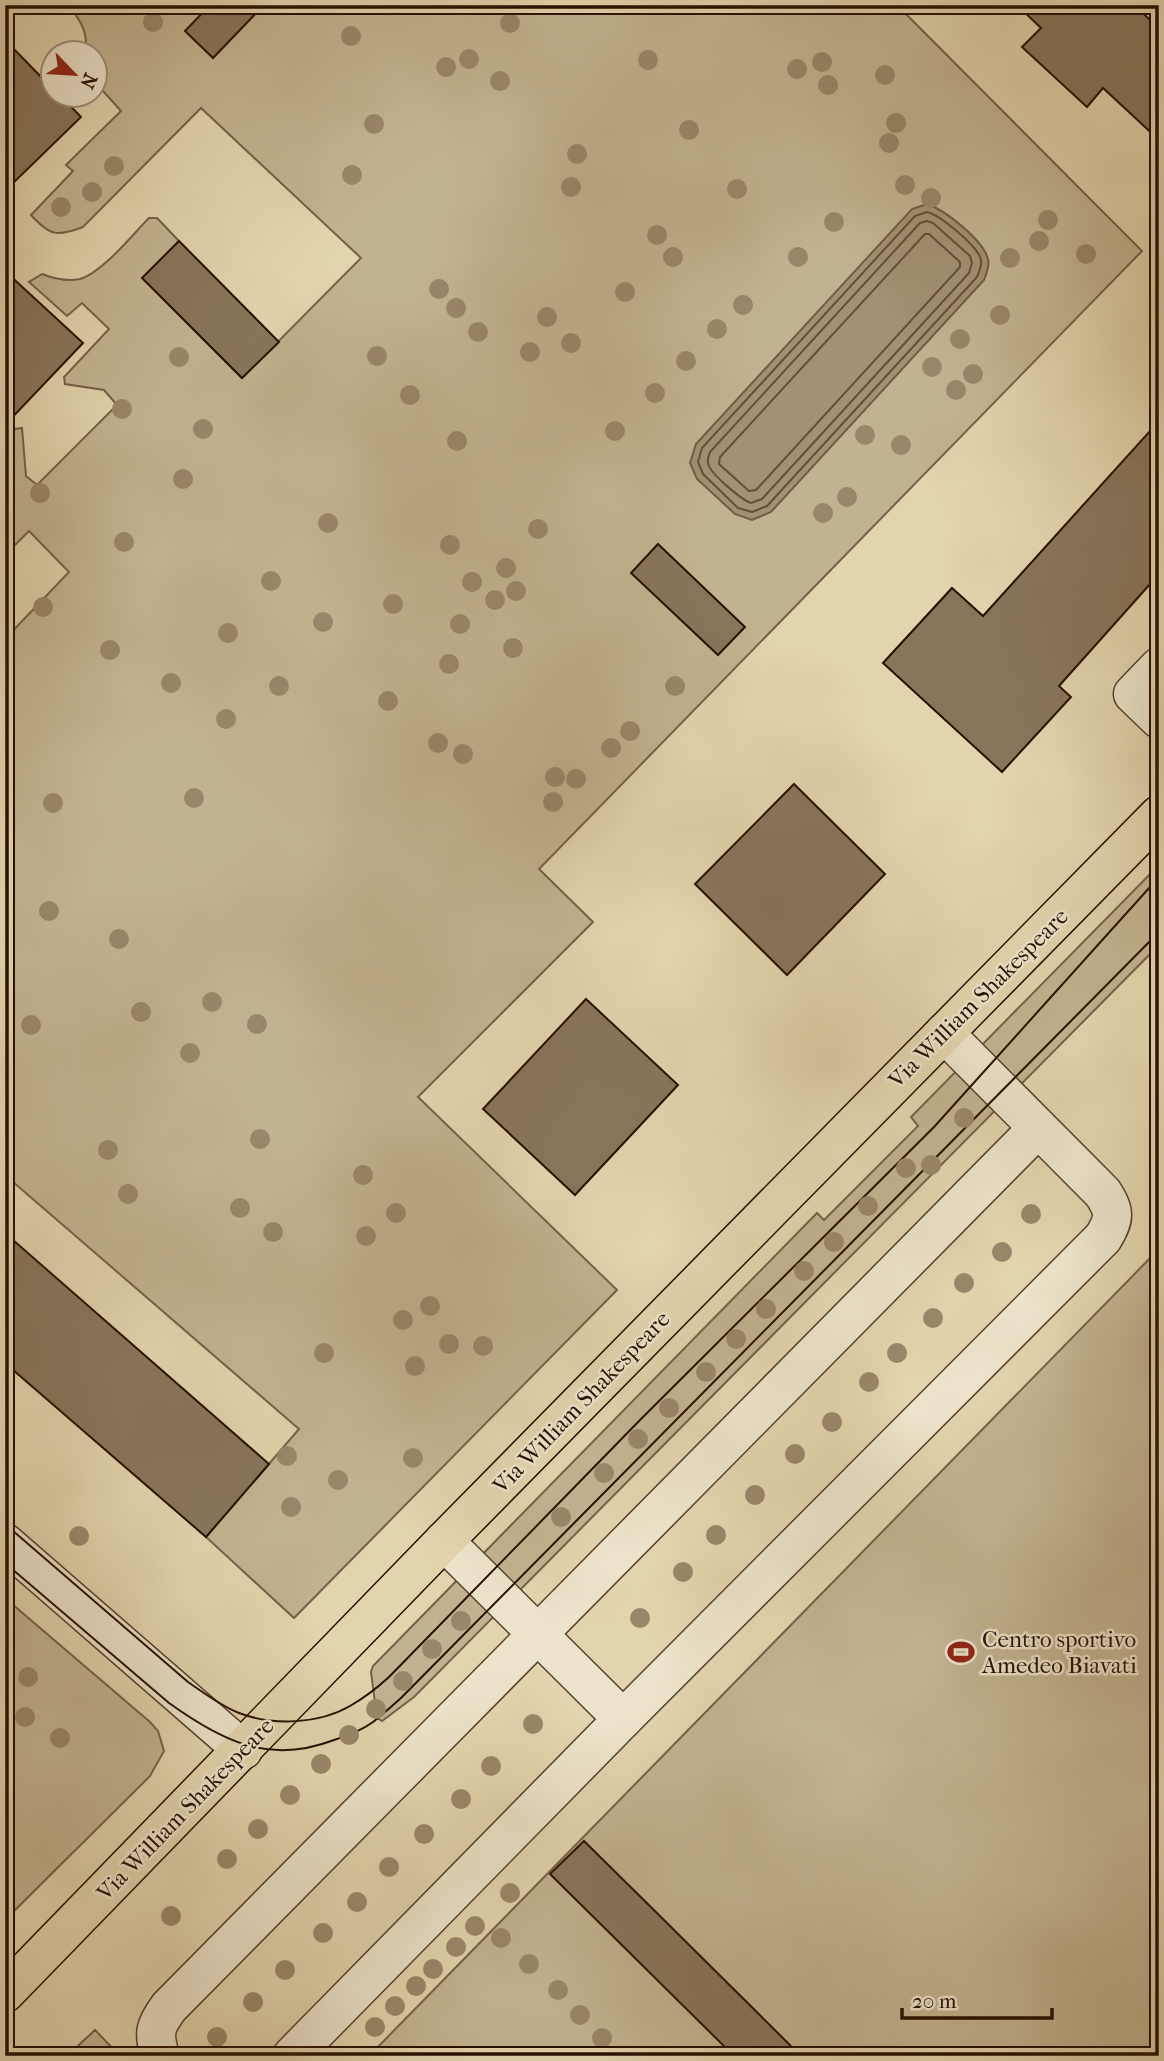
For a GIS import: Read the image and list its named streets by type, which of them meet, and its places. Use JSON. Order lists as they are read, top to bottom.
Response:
{
  "streets": {
    "main road": ["Via William Shakespeare"]
  },
  "places": {
    "sports": ["Centro sportivo Amedeo Biavati"]
  },
  "scale_bar": "20 m",
  "north": "bottom right"
}
